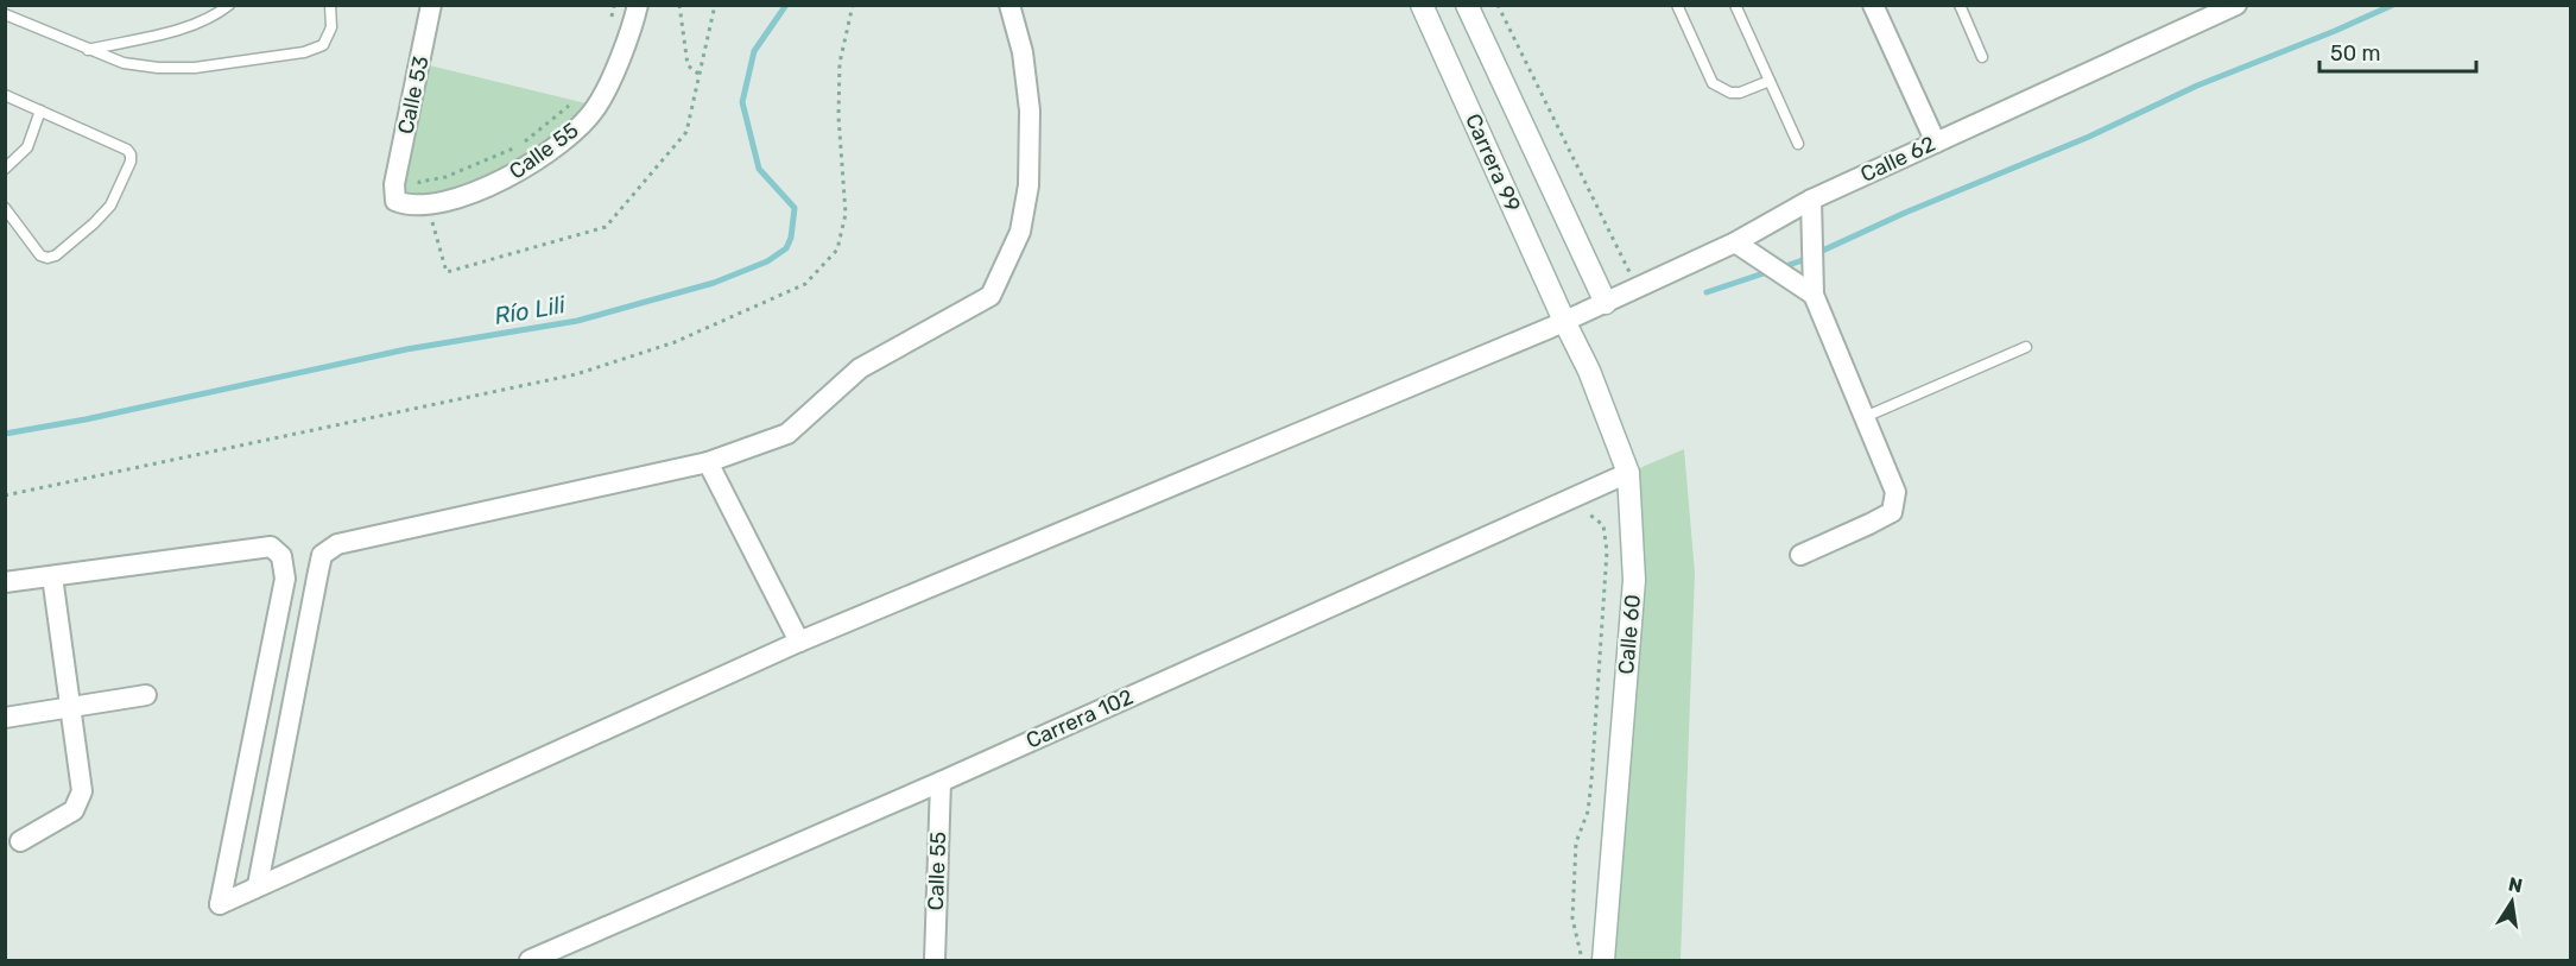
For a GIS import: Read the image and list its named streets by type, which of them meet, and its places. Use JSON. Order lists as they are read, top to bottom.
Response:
{
  "streets": {
    "street": [
      "Calle 53",
      "Calle 55",
      "Calle 62",
      "Carrera 99",
      "Calle 60",
      "Carrera 102"
    ]
  },
  "crossings": [
    ["Calle 53", "Calle 55"],
    ["Calle 55", "Carrera 102"],
    ["Calle 62", "Carrera 99"],
    ["Calle 62", "Calle 60"],
    ["Carrera 99", "Calle 60"],
    ["Calle 60", "Carrera 102"]
  ],
  "water": ["Río Lili"],
  "scale_bar": "50 m",
  "north": "top"
}
